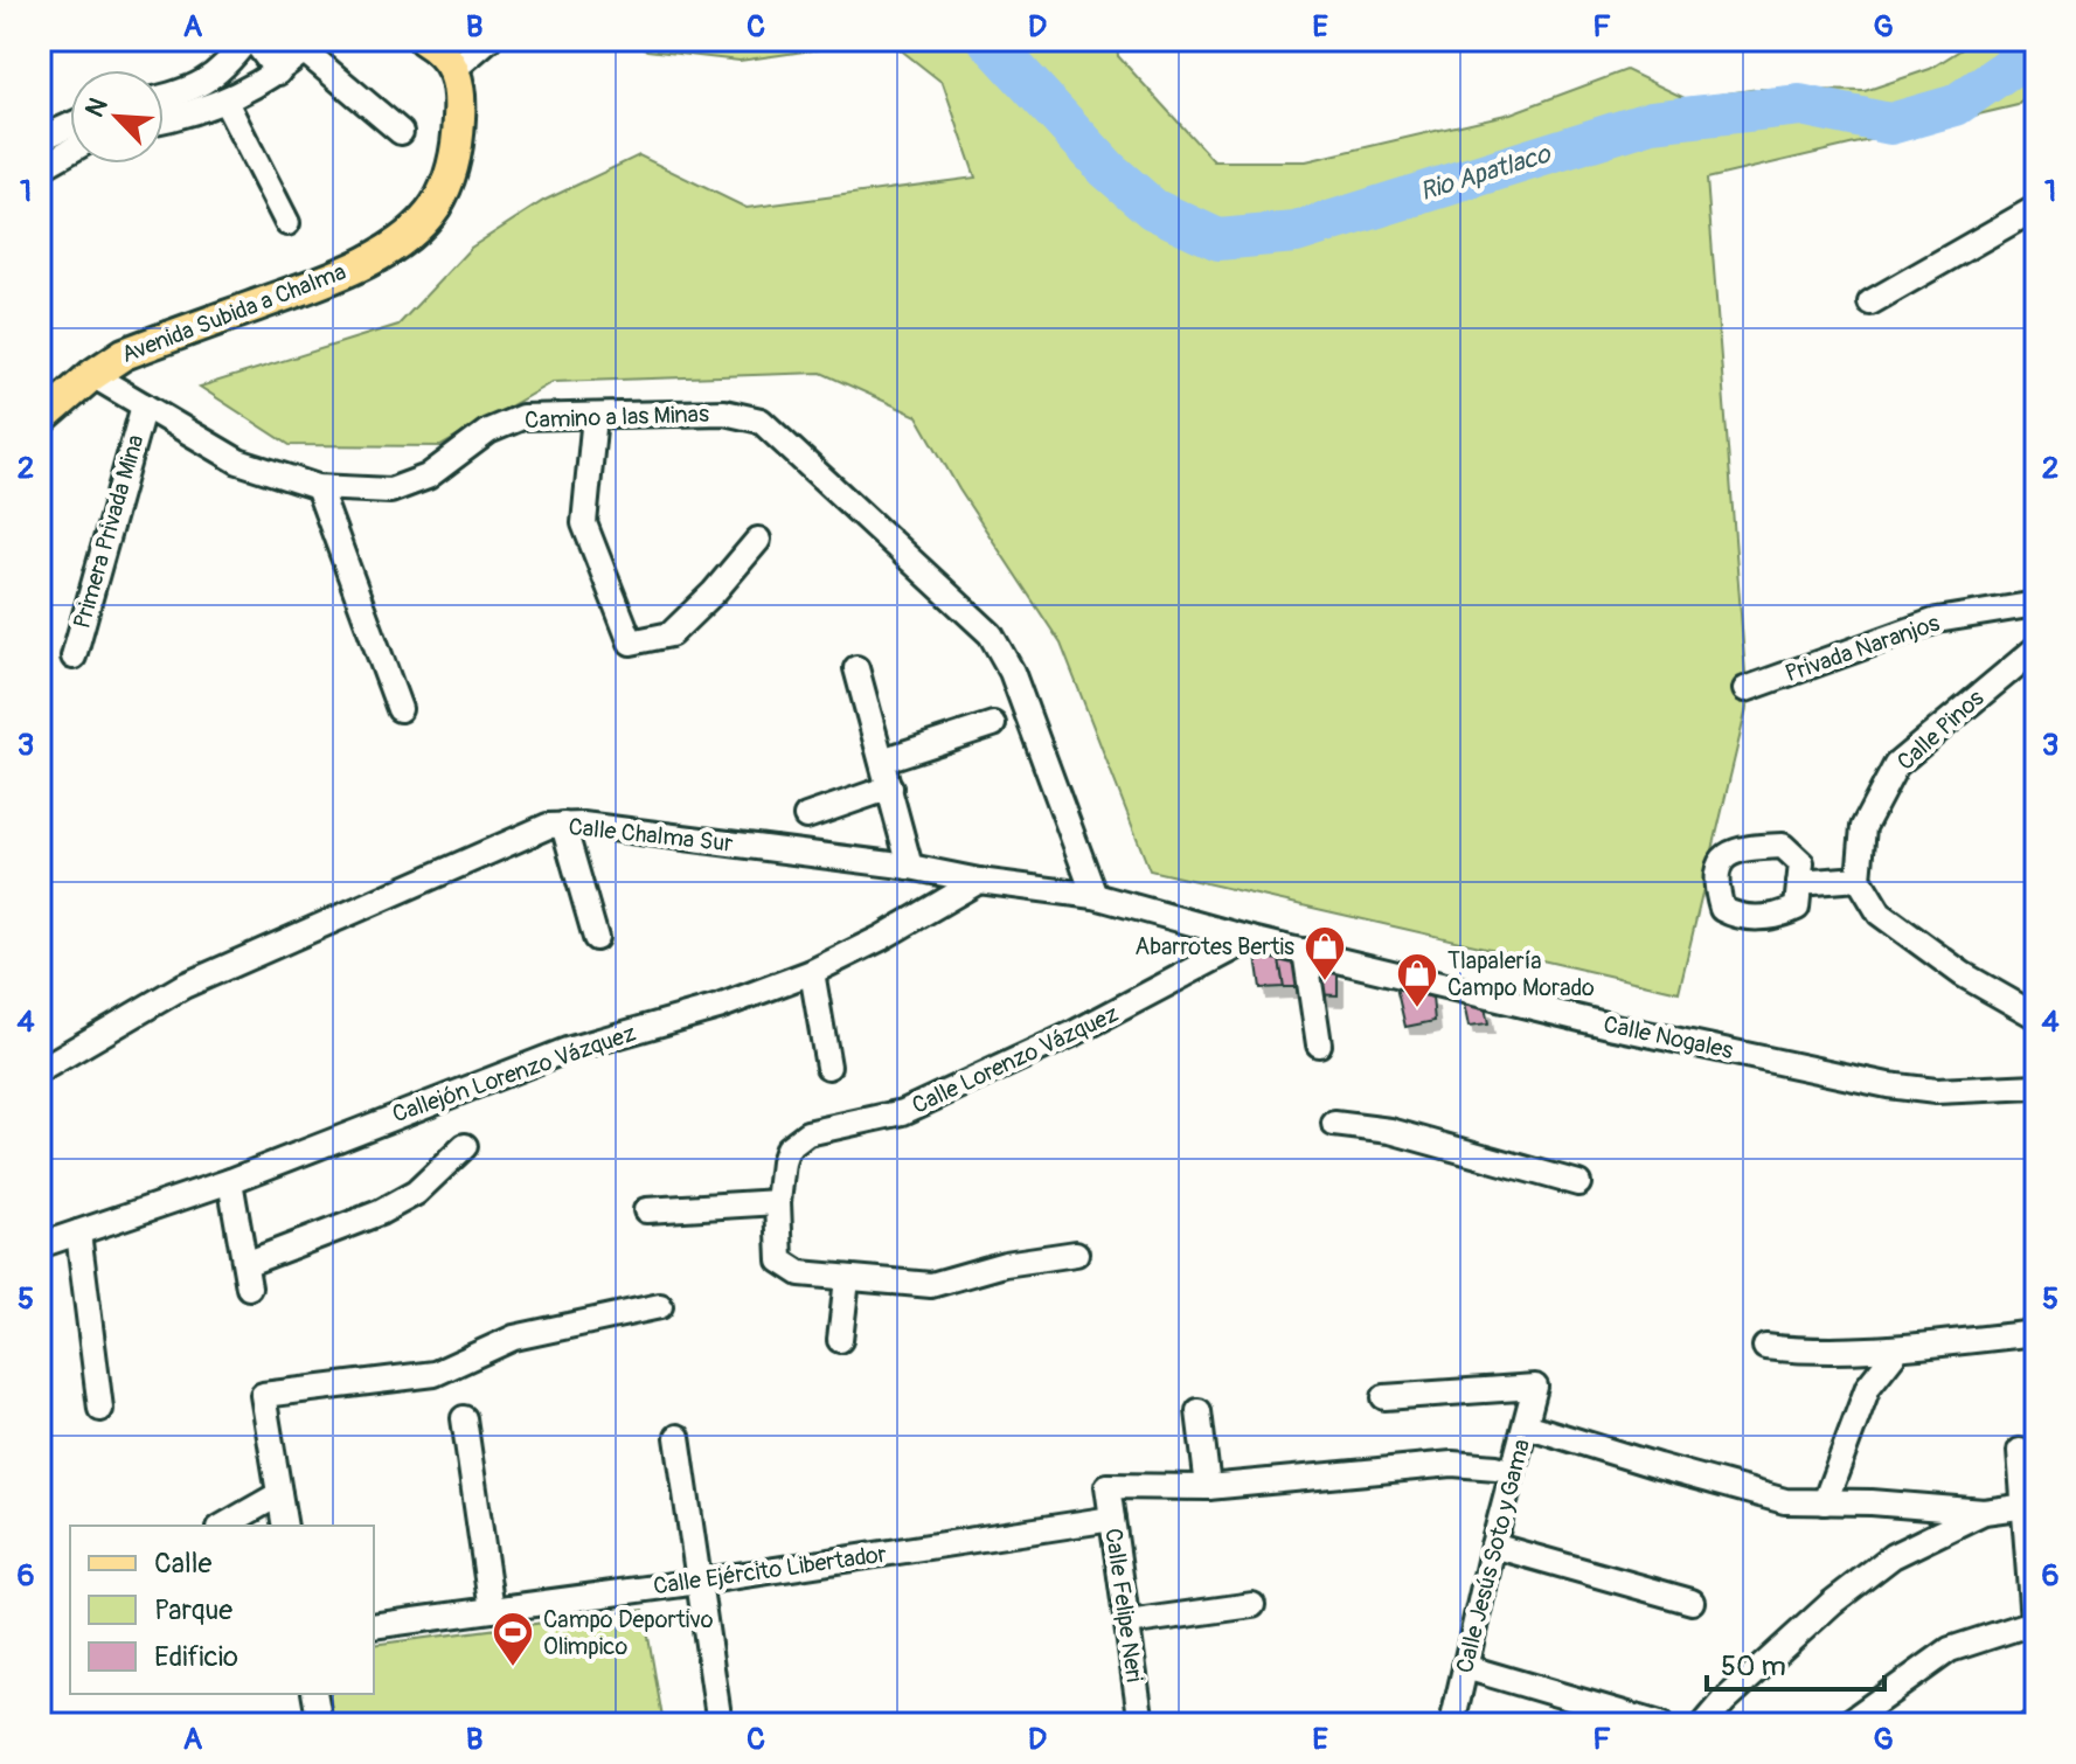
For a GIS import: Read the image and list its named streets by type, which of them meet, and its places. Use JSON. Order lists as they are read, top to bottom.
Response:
{
  "streets": {
    "main road": ["Avenida Subida a Chalma"],
    "street": [
      "Camino a las Minas",
      "Primera Privada Mina",
      "Privada Naranjos",
      "Calle Pinos",
      "Calle Chalma Sur",
      "Calle Nogales",
      "Calle Lorenzo Vázquez",
      "Callejón Lorenzo Vázquez",
      "Calle Jesús Soto y Gama",
      "Calle Ejército Libertador",
      "Calle Felipe Neri"
    ]
  },
  "crossings": [
    ["Avenida Subida a Chalma", "Camino a las Minas"],
    ["Camino a las Minas", "Primera Privada Mina"],
    ["Camino a las Minas", "Calle Chalma Sur"],
    ["Calle Chalma Sur", "Calle Nogales"],
    ["Calle Chalma Sur", "Calle Lorenzo Vázquez"],
    ["Calle Chalma Sur", "Callejón Lorenzo Vázquez"],
    ["Calle Nogales", "Calle Lorenzo Vázquez"],
    ["Calle Ejército Libertador", "Calle Felipe Neri"]
  ],
  "water": ["Rio Apatlaco"],
  "places": {
    "shop": ["Abarrotes Bertis", "Tlapalería Campo Morado"],
    "sports": ["Campo Deportivo Olimpico"]
  },
  "legend": ["Calle", "Parque", "Edificio"],
  "scale_bar": "50 m",
  "north": "top left",
  "grid": {
    "columns": [
      "A",
      "B",
      "C",
      "D",
      "E",
      "F",
      "G"
    ],
    "rows": [
      "1",
      "2",
      "3",
      "4",
      "5",
      "6"
    ]
  }
}
